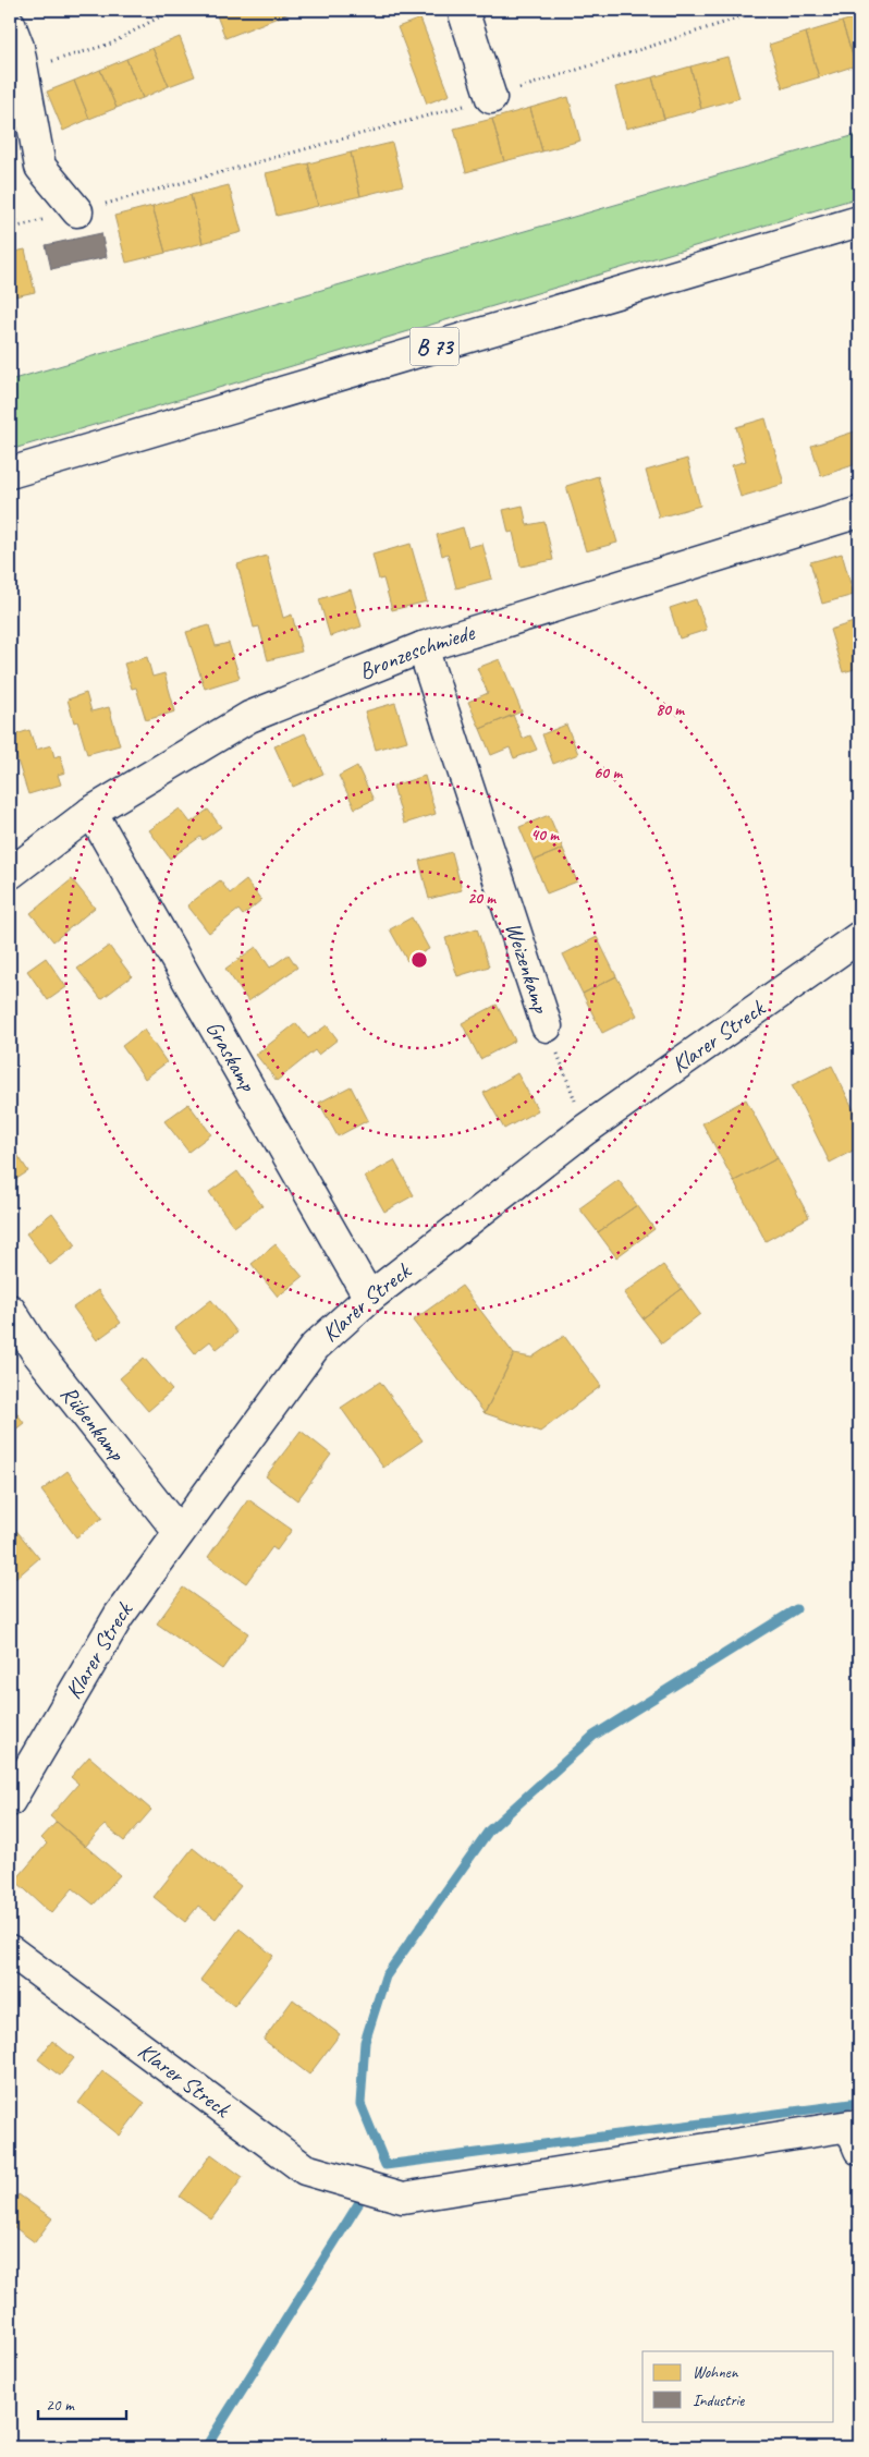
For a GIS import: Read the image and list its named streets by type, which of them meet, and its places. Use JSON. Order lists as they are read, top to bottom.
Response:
{
  "streets": {
    "street": [
      "B 73",
      "Bronzeschmiede",
      "Weizenkamp",
      "Klarer Streck",
      "Graskamp",
      "Rübenkamp"
    ]
  },
  "crossings": [
    ["Bronzeschmiede", "Weizenkamp"],
    ["Bronzeschmiede", "Graskamp"],
    ["Weizenkamp", "Klarer Streck"],
    ["Klarer Streck", "Graskamp"],
    ["Klarer Streck", "Rübenkamp"]
  ],
  "legend": ["Wohnen", "Industrie"],
  "scale_bar": "20 m",
  "rings": [
    "80 m",
    "60 m",
    "40 m",
    "20 m"
  ]
}
